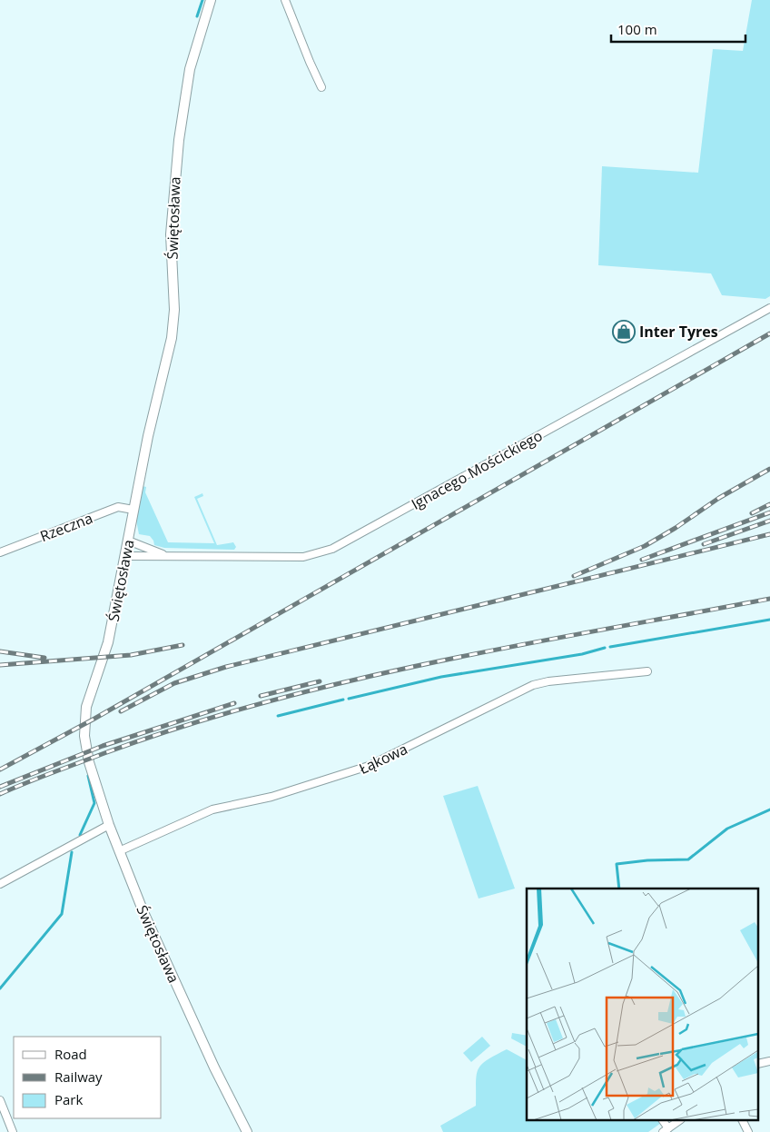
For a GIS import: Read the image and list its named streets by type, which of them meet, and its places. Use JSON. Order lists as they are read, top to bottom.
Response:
{
  "streets": {
    "street": [
      "Świętosława",
      "Ignacego Mościckiego",
      "Rzeczna",
      "Łąkowa"
    ]
  },
  "crossings": [
    ["Świętosława", "Ignacego Mościckiego"],
    ["Świętosława", "Rzeczna"],
    ["Świętosława", "Łąkowa"]
  ],
  "places": {
    "shop": ["Inter Tyres"]
  },
  "legend": ["Road", "Railway", "Park"],
  "scale_bar": "100 m"
}
